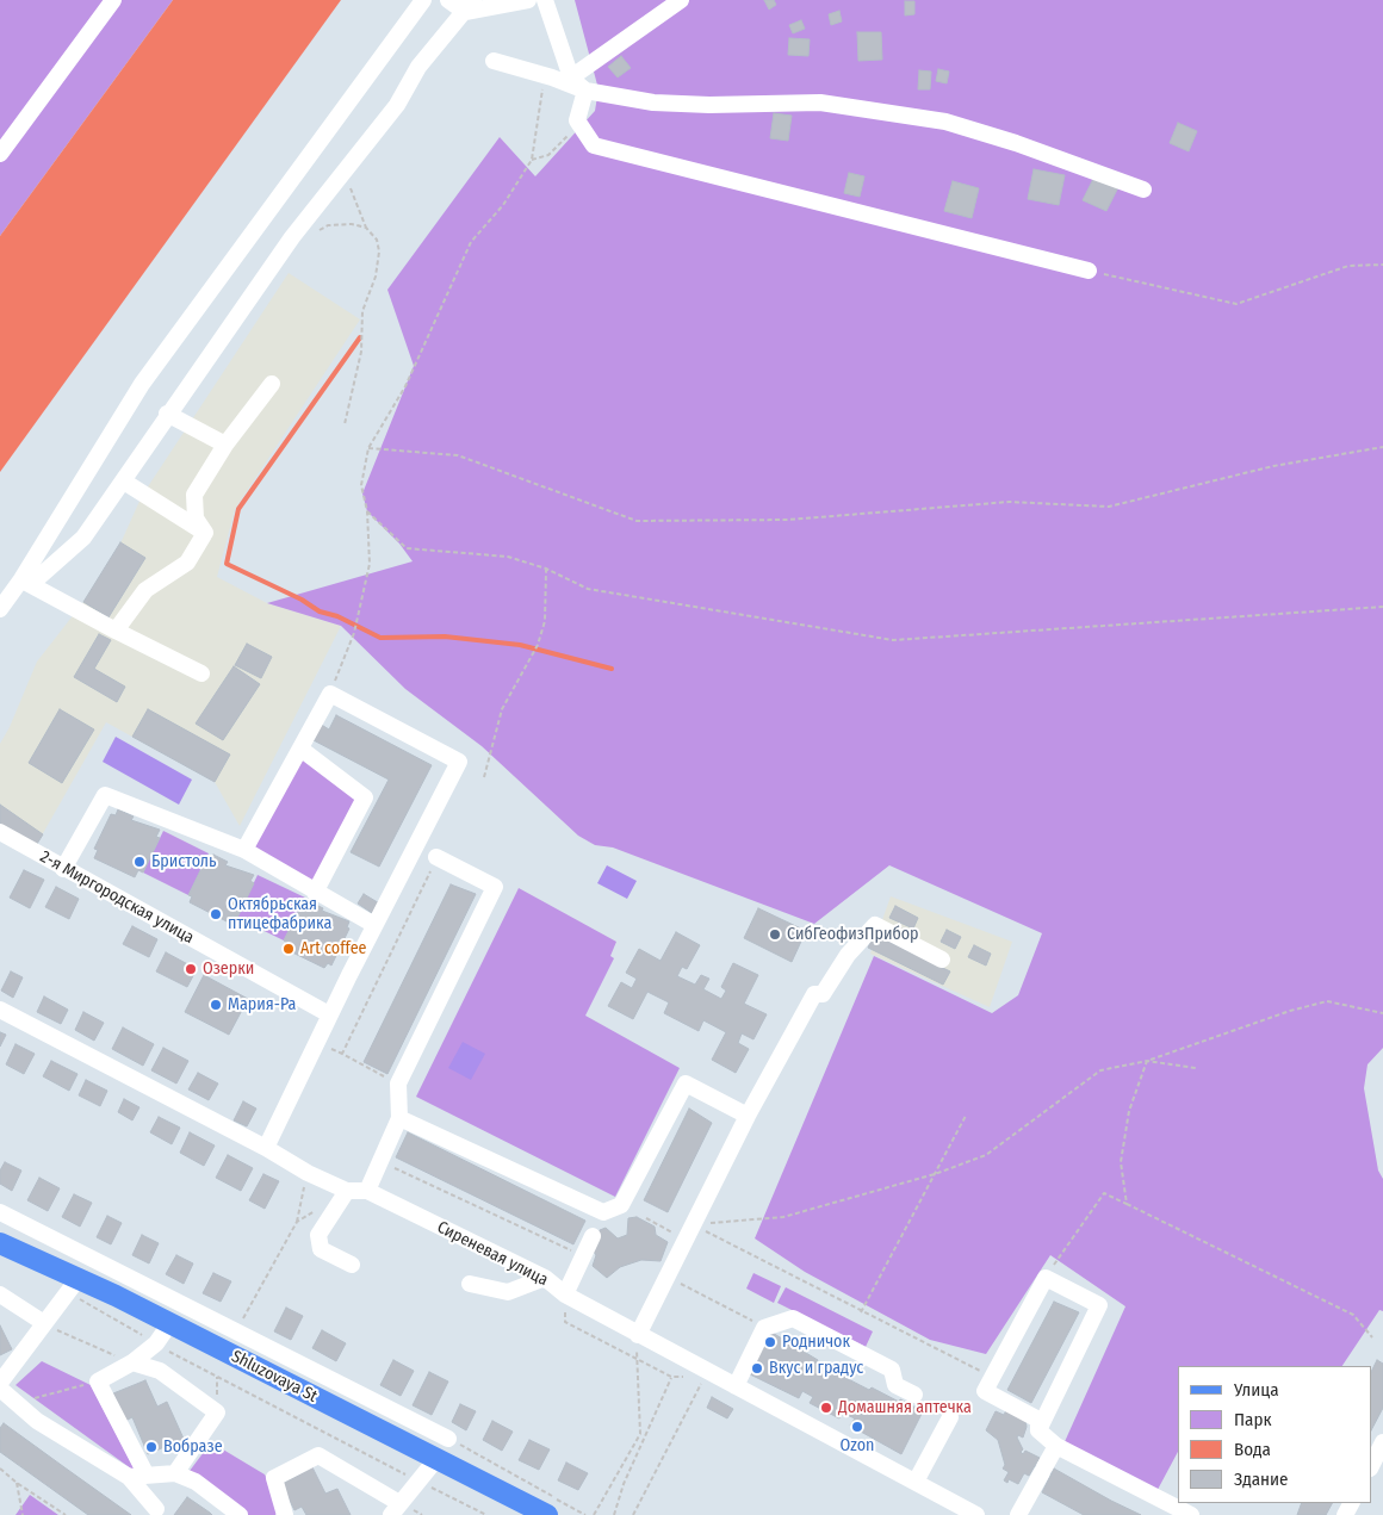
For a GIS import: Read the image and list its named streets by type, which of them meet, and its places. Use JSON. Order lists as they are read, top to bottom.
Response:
{
  "streets": {
    "main road": ["Shluzovaya St"],
    "street": ["2-я Миргородская улица", "Сиреневая улица"]
  },
  "places": [
    "Бристоль",
    "Октябрьская птицефабрика",
    "СибГеофизПрибор",
    "Art coffee",
    "Озерки",
    "Мария-Ра",
    "Родничок",
    "Вкус и градус",
    "Домашняя аптечка",
    "Ozon",
    "Вобразе"
  ],
  "legend": [
    "Улица",
    "Парк",
    "Вода",
    "Здание"
  ]
}
